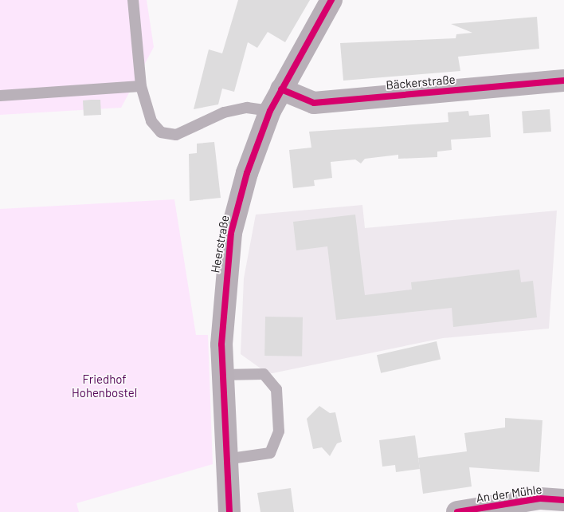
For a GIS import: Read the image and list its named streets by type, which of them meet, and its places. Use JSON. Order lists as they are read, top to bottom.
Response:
{
  "streets": {
    "street": ["Bäckerstraße", "Heerstraße", "An der Mühle"]
  },
  "crossings": [
    ["Bäckerstraße", "Heerstraße"]
  ],
  "parks": ["Friedhof Hohenbostel"]
}
